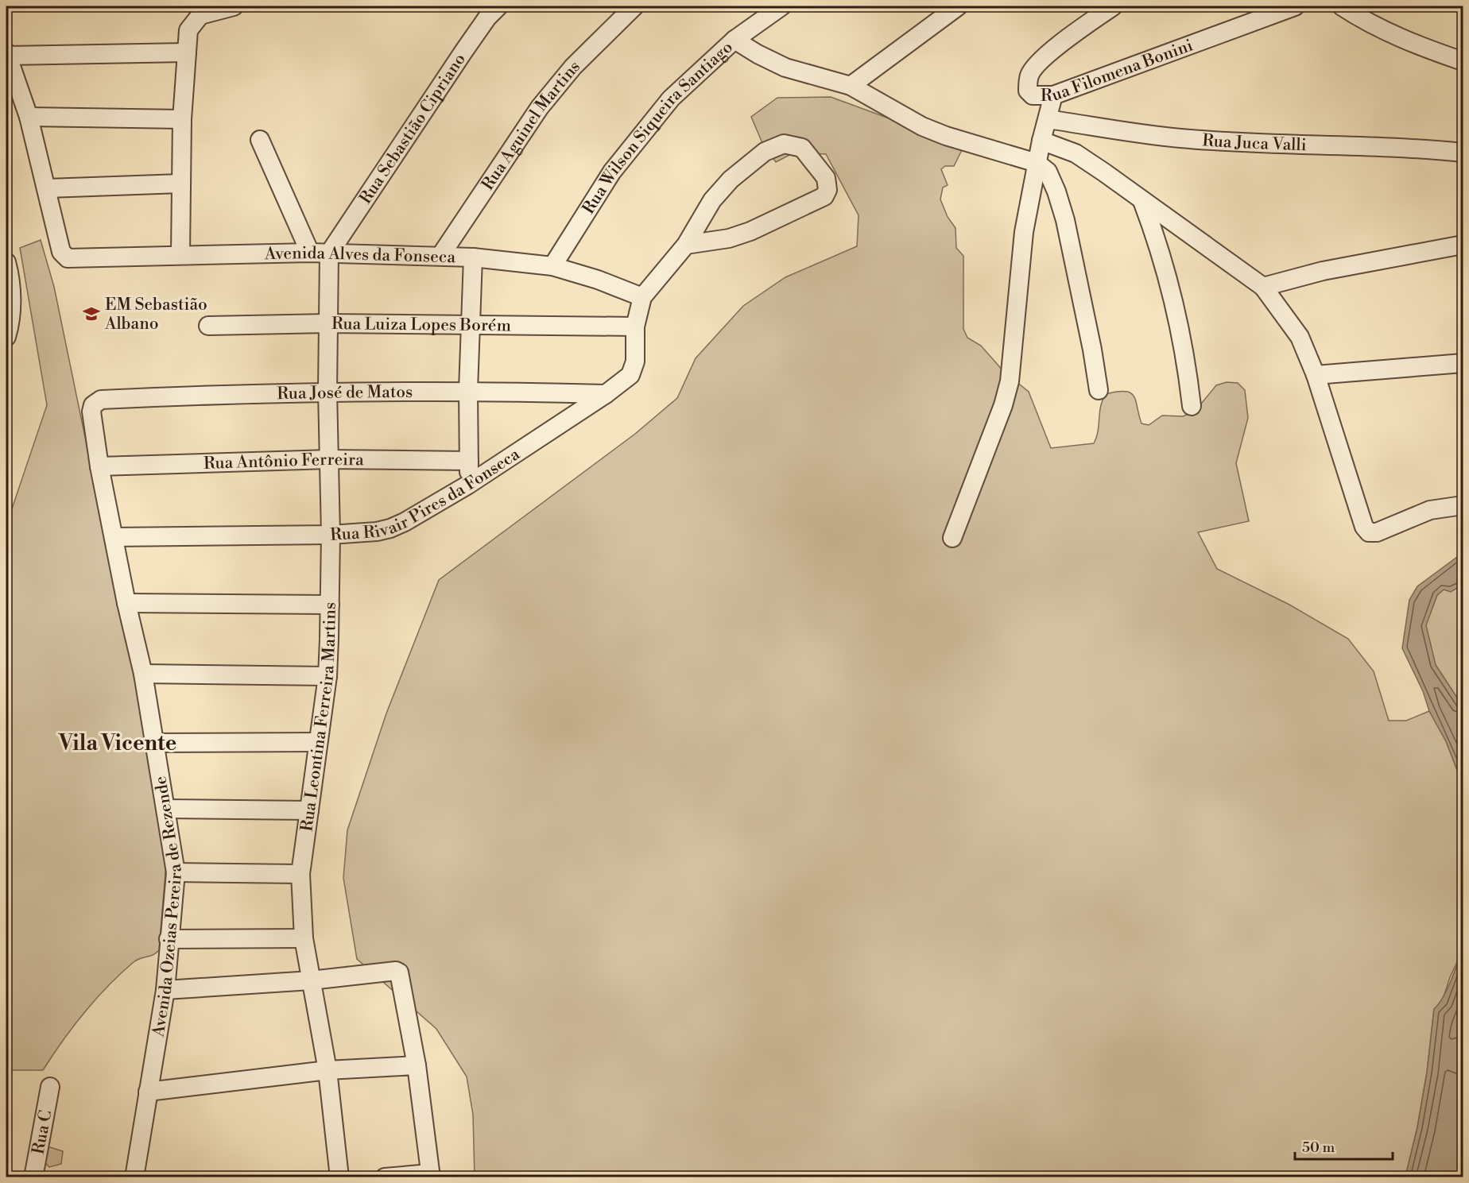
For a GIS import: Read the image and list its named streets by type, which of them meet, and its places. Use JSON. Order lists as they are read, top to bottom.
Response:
{
  "streets": {
    "street": [
      "Rua Filomena Bonini",
      "Rua Aguinel Martins",
      "Rua Sebastião Cipriano",
      "Rua Wilson Siqueira Santiago",
      "Rua Juca Valli",
      "Avenida Alves da Fonseca",
      "Rua Luiza Lopes Borém",
      "Rua José de Matos",
      "Rua Antônio Ferreira",
      "Rua Rivair Pires da Fonseca",
      "Rua Leontina Ferreira Martins",
      "Avenida Ozeias Pereira de Rezende",
      "Rua C"
    ]
  },
  "crossings": [
    ["Rua Aguinel Martins", "Avenida Alves da Fonseca"],
    ["Rua Sebastião Cipriano", "Avenida Alves da Fonseca"],
    ["Rua Sebastião Cipriano", "Rua Leontina Ferreira Martins"],
    ["Rua Wilson Siqueira Santiago", "Avenida Alves da Fonseca"],
    ["Avenida Alves da Fonseca", "Rua Rivair Pires da Fonseca"],
    ["Avenida Alves da Fonseca", "Rua Leontina Ferreira Martins"],
    ["Rua Luiza Lopes Borém", "Rua Rivair Pires da Fonseca"],
    ["Rua Luiza Lopes Borém", "Rua Leontina Ferreira Martins"],
    ["Rua José de Matos", "Rua Rivair Pires da Fonseca"],
    ["Rua José de Matos", "Rua Leontina Ferreira Martins"],
    ["Rua José de Matos", "Avenida Ozeias Pereira de Rezende"],
    ["Rua Antônio Ferreira", "Rua Leontina Ferreira Martins"],
    ["Rua Antônio Ferreira", "Avenida Ozeias Pereira de Rezende"],
    ["Rua Rivair Pires da Fonseca", "Rua Leontina Ferreira Martins"],
    ["Rua Rivair Pires da Fonseca", "Avenida Ozeias Pereira de Rezende"]
  ],
  "districts": ["Vila Vicente"],
  "places": {
    "school or university": ["EM Sebastião Albano"]
  },
  "scale_bar": "50 m"
}
